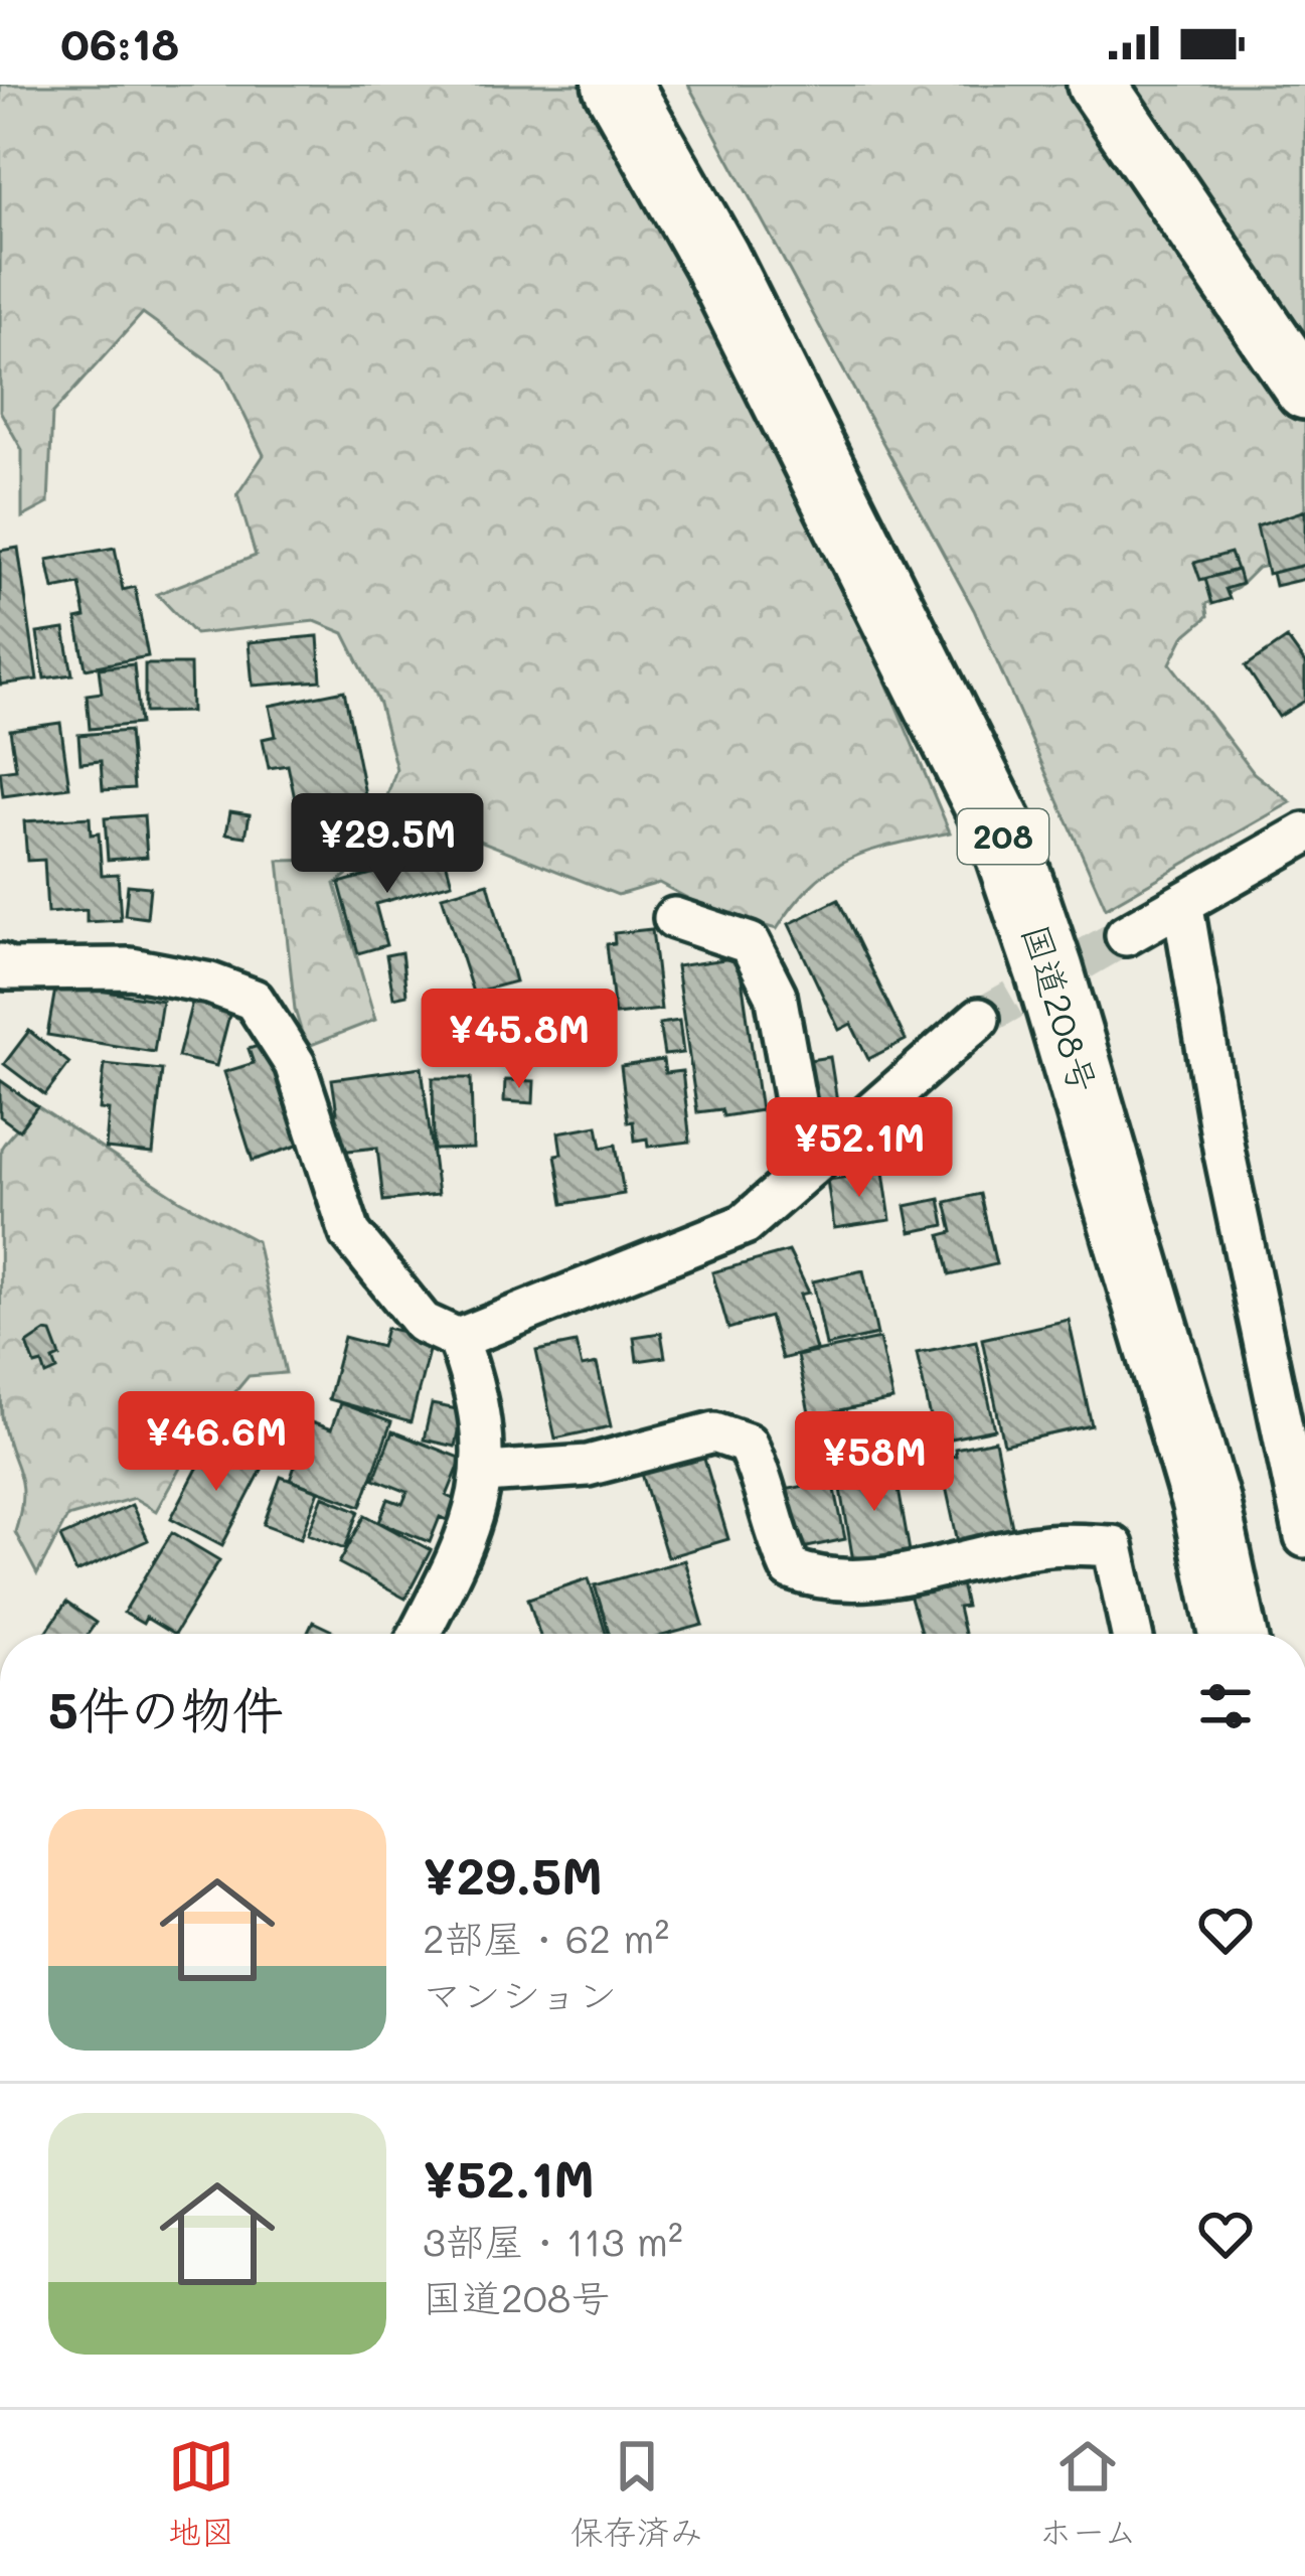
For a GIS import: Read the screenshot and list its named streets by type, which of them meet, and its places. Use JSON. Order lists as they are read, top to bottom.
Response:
{
  "streets": {
    "highway": ["208", "国道208号"]
  },
  "page": {
    "status": "06:18",
    "price": [
      "¥29.5M",
      "¥45.8M",
      "¥52.1M",
      "¥46.6M",
      "¥58M"
    ],
    "heading": "5件の物件",
    "list": [
      {
        "name": "¥29.5M",
        "note": "2部屋 · 62 m² · マンション"
      },
      {
        "name": "¥52.1M",
        "note": "3部屋 · 113 m² · 国道208号"
      }
    ],
    "tabs": ["地図", "保存済み", "ホーム"]
  }
}
